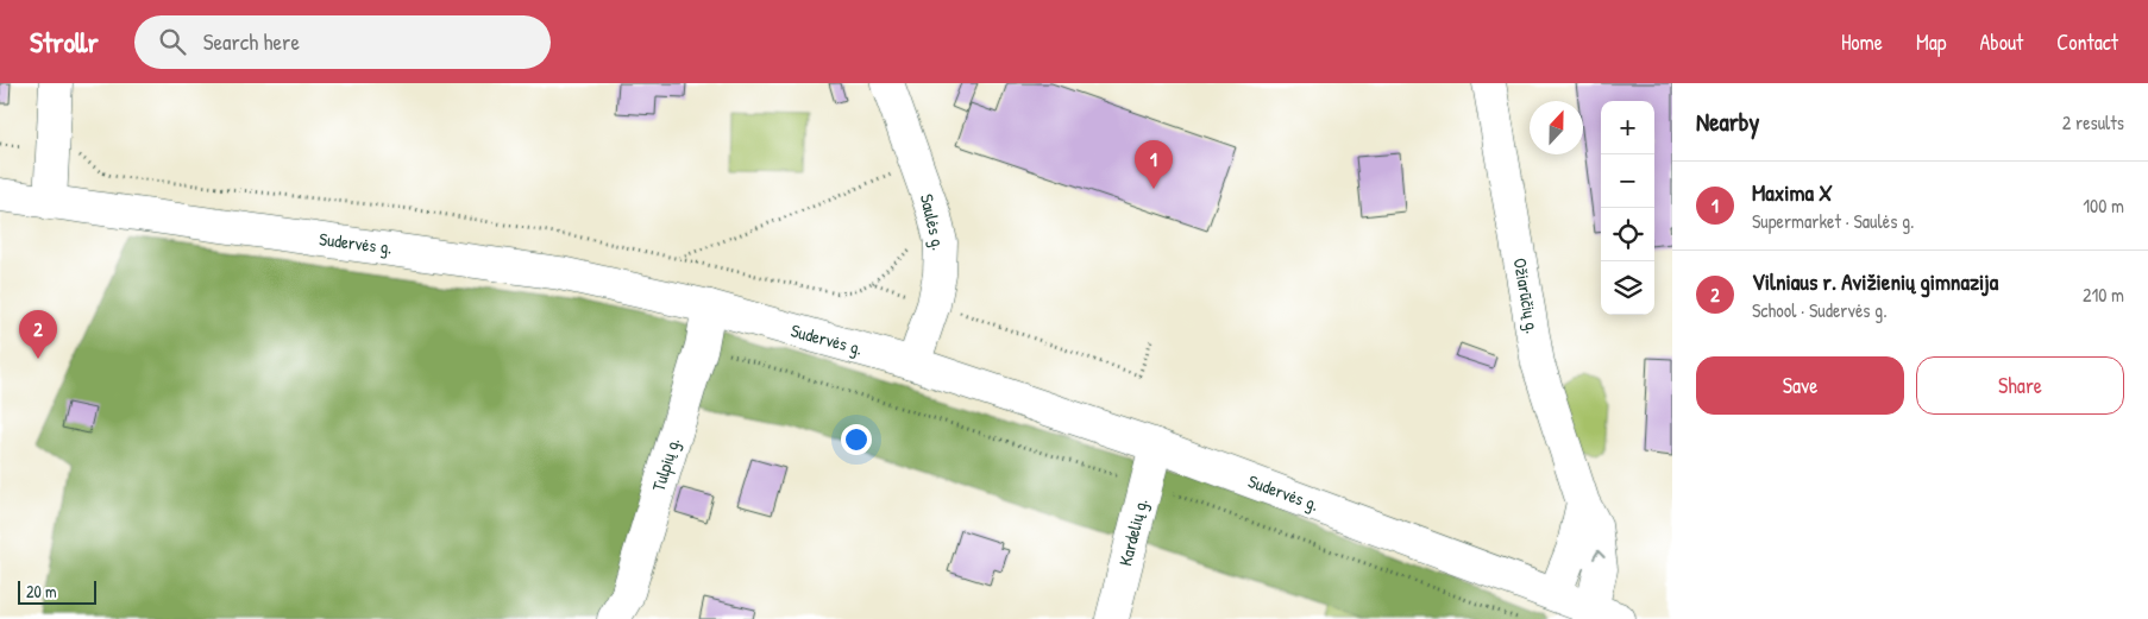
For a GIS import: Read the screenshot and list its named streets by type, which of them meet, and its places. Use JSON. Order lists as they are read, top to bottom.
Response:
{
  "streets": {
    "main road": [
      "Saulės g.",
      "Sudervės g.",
      "Ožiarūčių g.",
      "Tulpių g.",
      "Kardelių g."
    ]
  },
  "crossings": [
    ["Saulės g.", "Sudervės g."],
    ["Sudervės g.", "Ožiarūčių g."],
    ["Sudervės g.", "Tulpių g."],
    ["Sudervės g.", "Kardelių g."]
  ],
  "scale_bar": "20 m",
  "north": "top",
  "page": {
    "header": "Strollr",
    "search": "Search here",
    "nav": [
      "Home",
      "Map",
      "About",
      "Contact"
    ],
    "heading": ["Nearby", "2 results"],
    "map_buttons": ["+", "−"],
    "pins": ["1", "2"],
    "list": [
      {
        "mark": "1",
        "name": "Maxima X",
        "note": "Supermarket · Saulės g.",
        "value": "100 m"
      },
      {
        "mark": "2",
        "name": "Vilniaus r. Avižienių gimnazija",
        "note": "School · Sudervės g.",
        "value": "210 m"
      }
    ],
    "buttons": ["Save", "Share"],
    "scale": "20 m"
  }
}
